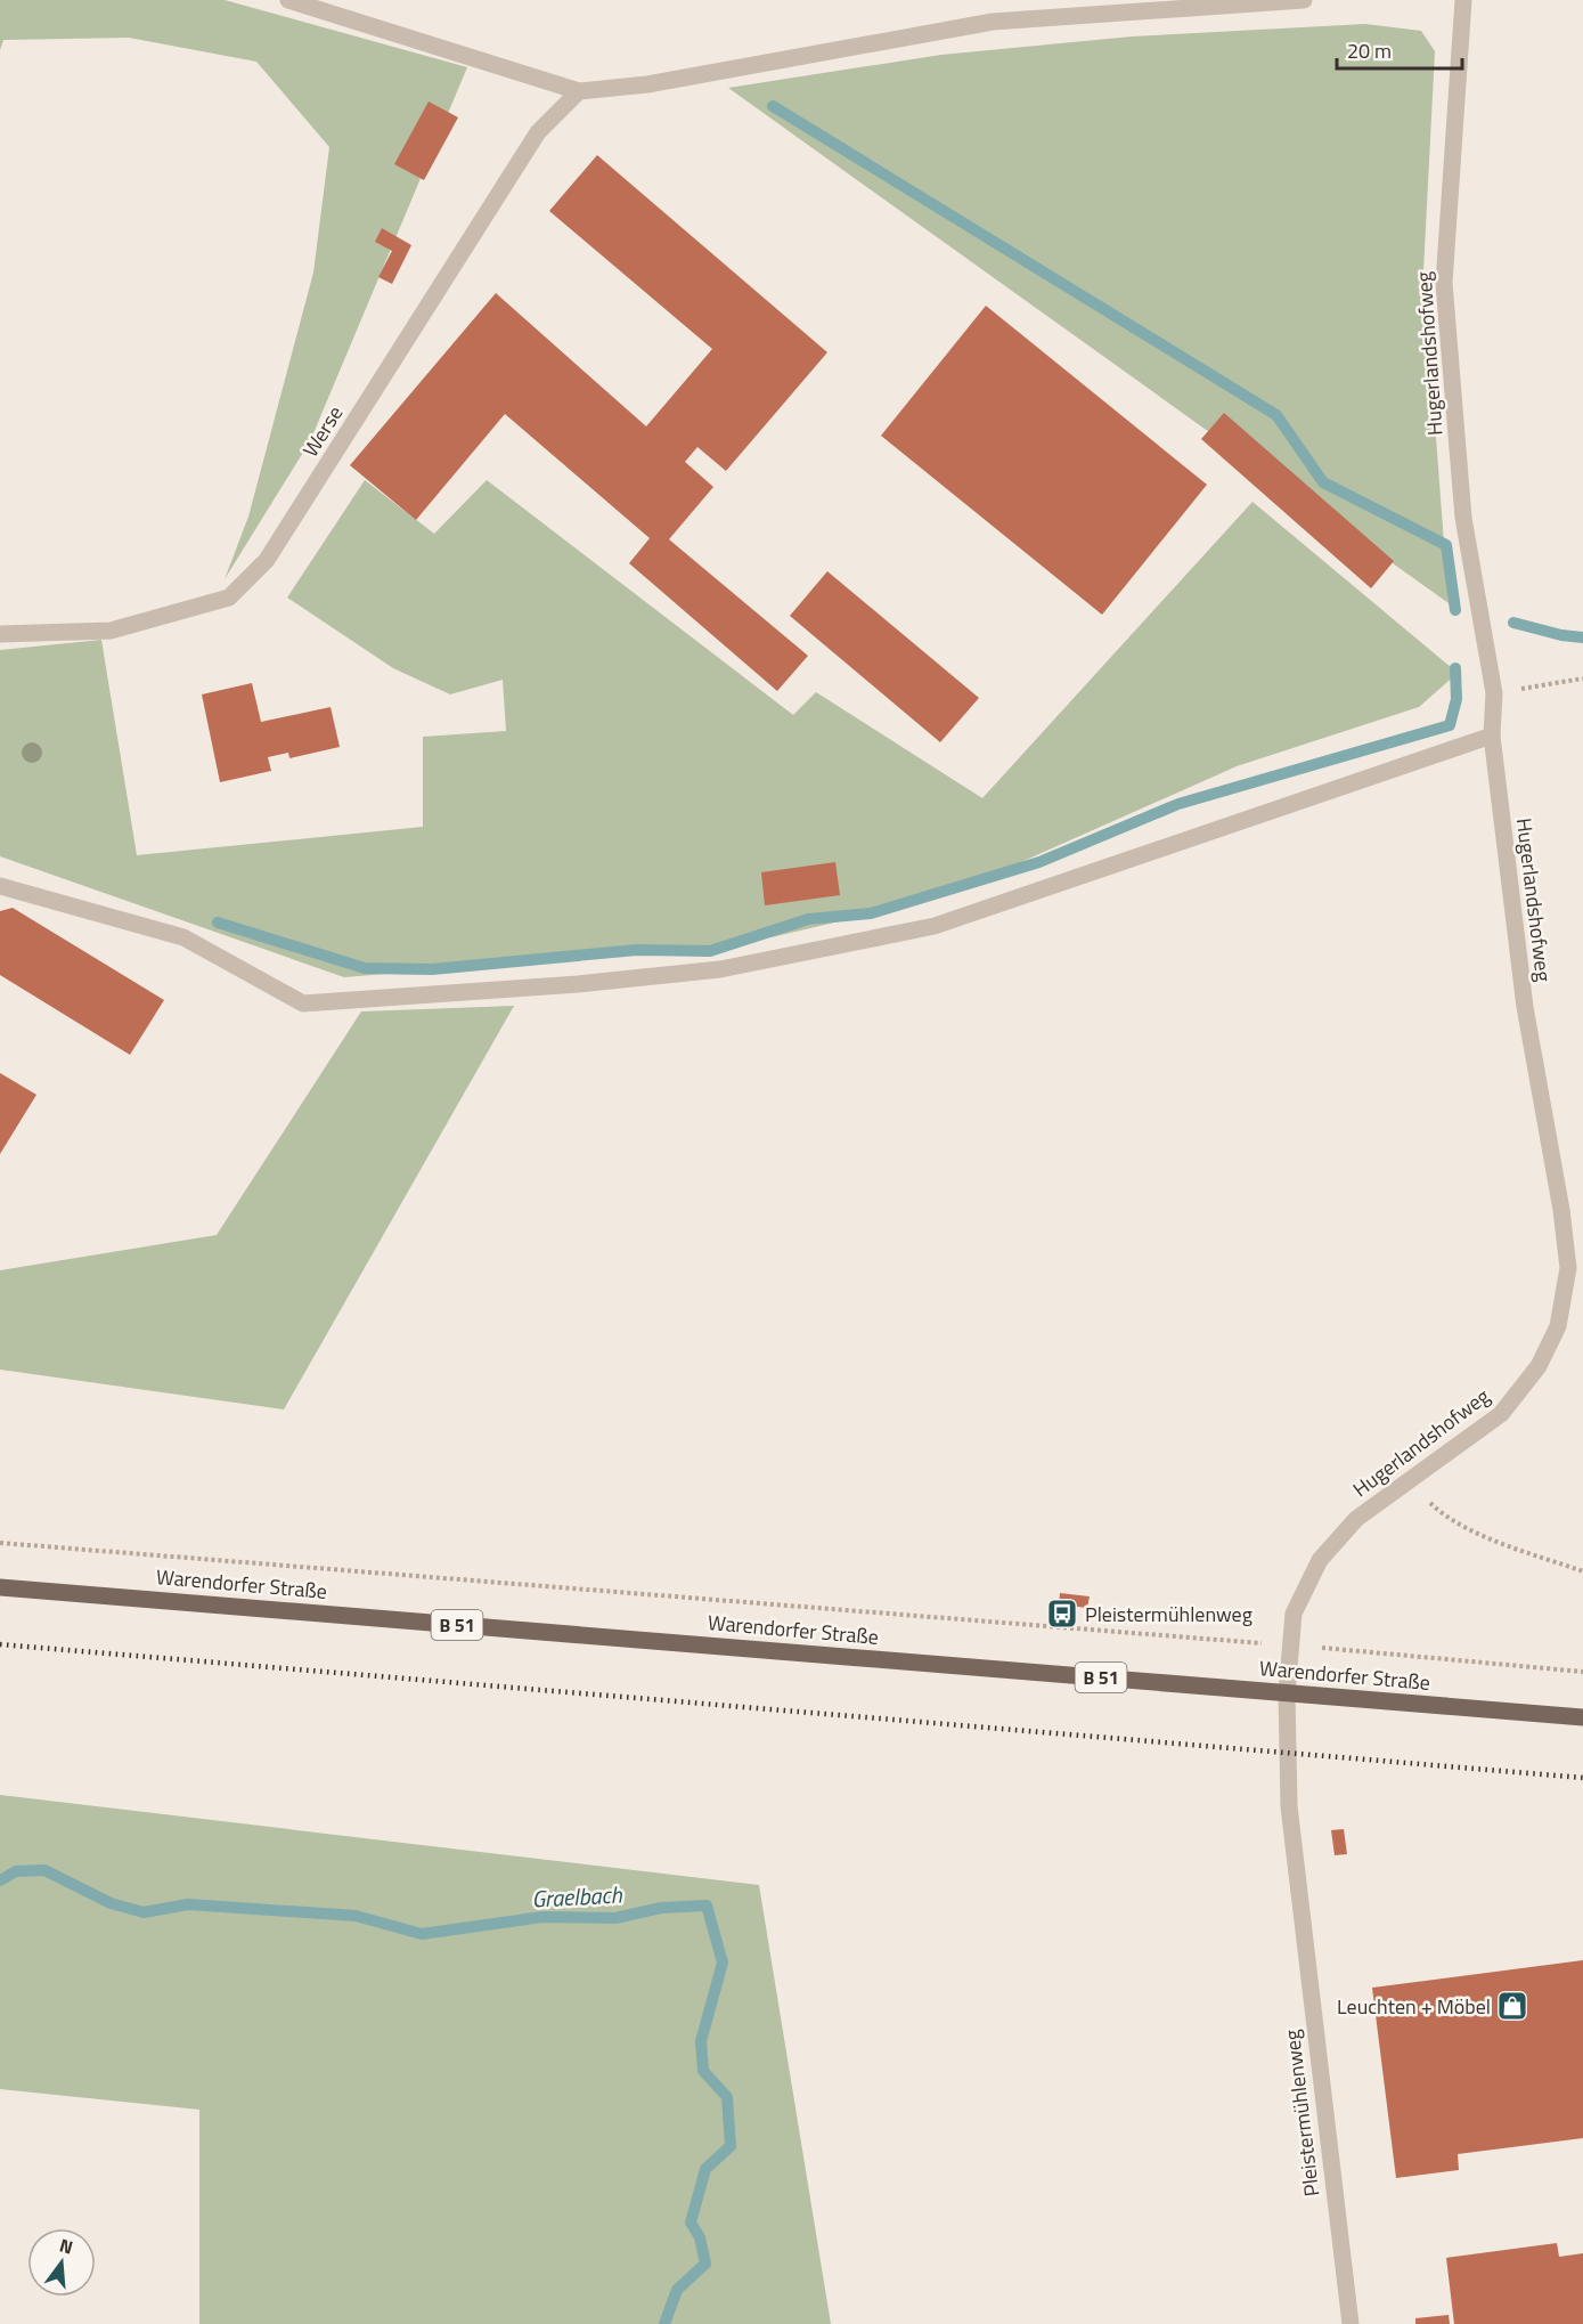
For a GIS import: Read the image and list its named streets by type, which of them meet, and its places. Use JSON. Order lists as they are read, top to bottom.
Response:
{
  "streets": {
    "main road": ["Warendorfer Straße", "B 51"],
    "street": ["Hugerlandshofweg", "Werse", "Pleistermühlenweg"]
  },
  "crossings": [
    ["Hugerlandshofweg", "Warendorfer Straße"],
    ["Hugerlandshofweg", "Pleistermühlenweg"],
    ["Warendorfer Straße", "Pleistermühlenweg"]
  ],
  "water": ["Graelbach"],
  "places": {
    "bus stop": ["Pleistermühlenweg"],
    "shop": ["Leuchten + Möbel"]
  },
  "scale_bar": "20 m",
  "north": "top"
}
